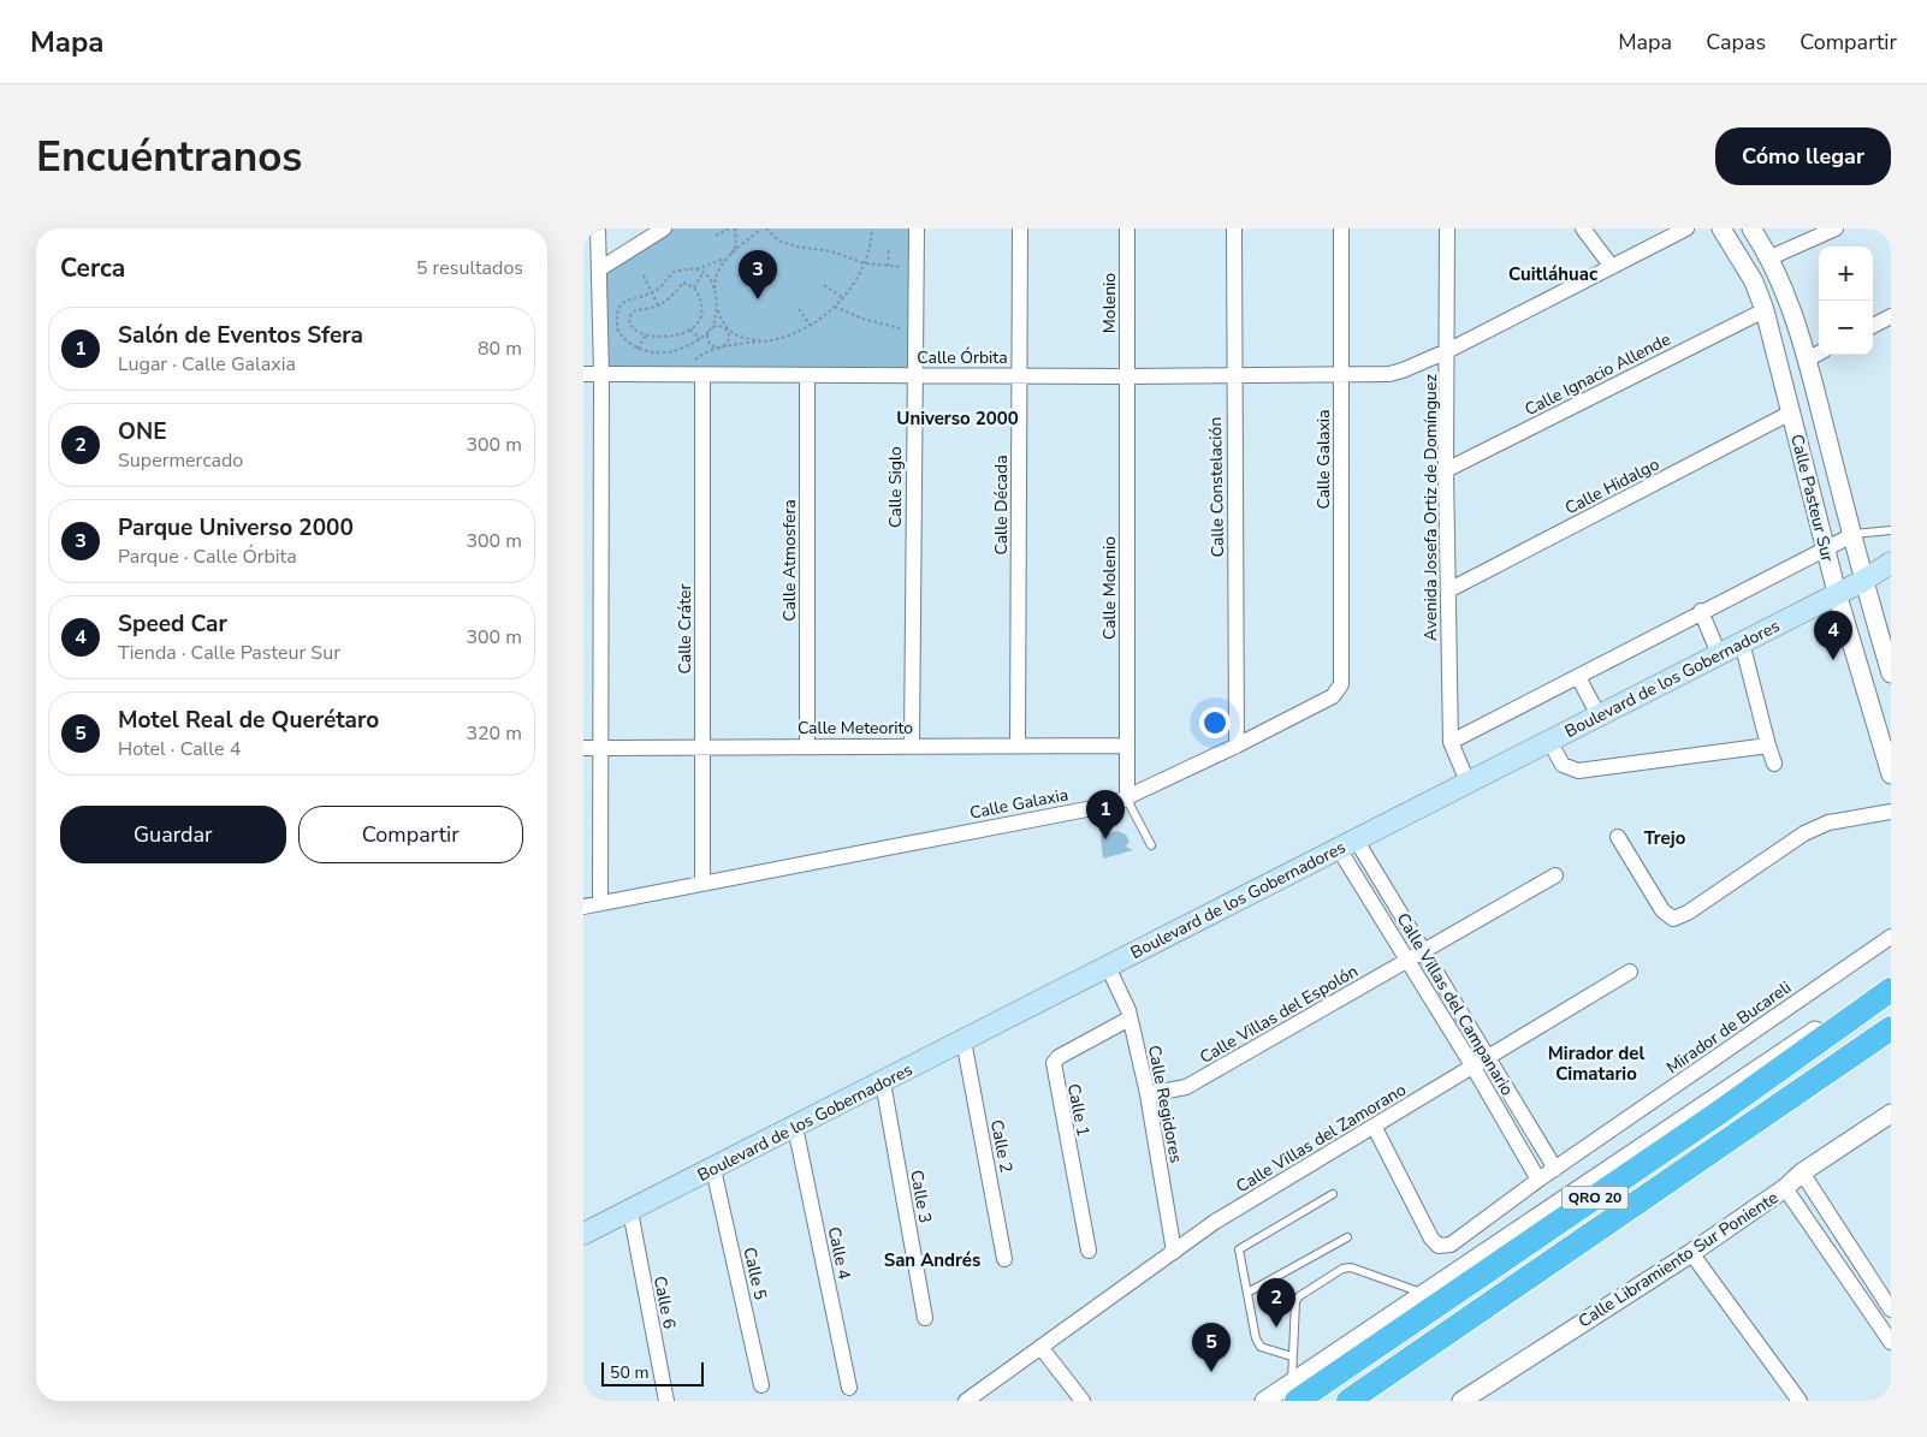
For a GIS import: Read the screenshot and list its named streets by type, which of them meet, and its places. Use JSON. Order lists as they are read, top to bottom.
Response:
{
  "streets": {
    "highway": ["QRO 20"],
    "main road": ["Boulevard de los Gobernadores"],
    "street": [
      "Molenio",
      "Calle Órbita",
      "Calle Ignacio Allende",
      "Calle Galaxia",
      "Calle Hidalgo",
      "Calle Siglo",
      "Calle Constelación",
      "Calle Pasteur Sur",
      "Calle Década",
      "Avenida Josefa Ortiz de Domínguez",
      "Calle Atmosfera",
      "Calle Molenio",
      "Calle Cráter",
      "Calle Meteorito",
      "Calle Villas del Campanario",
      "Calle Villas del Espolón",
      "Mirador de Bucareli",
      "Calle Regidores",
      "Calle 1",
      "Calle Villas del Zamorano",
      "Calle 2",
      "Calle 3",
      "Calle 4",
      "Calle Libramiento Sur Poniente",
      "Calle 5",
      "Calle 6"
    ]
  },
  "crossings": [
    ["Molenio", "Calle Órbita"],
    ["Molenio", "Calle Molenio"],
    ["Calle Órbita", "Calle Galaxia"],
    ["Calle Órbita", "Calle Siglo"],
    ["Calle Órbita", "Calle Constelación"],
    ["Calle Órbita", "Calle Década"],
    ["Calle Órbita", "Avenida Josefa Ortiz de Domínguez"],
    ["Calle Órbita", "Calle Atmosfera"],
    ["Calle Órbita", "Calle Molenio"],
    ["Calle Órbita", "Calle Cráter"],
    ["Calle Ignacio Allende", "Calle Pasteur Sur"],
    ["Calle Ignacio Allende", "Avenida Josefa Ortiz de Domínguez"],
    ["Calle Galaxia", "Calle Constelación"],
    ["Calle Galaxia", "Calle Molenio"],
    ["Calle Galaxia", "Calle Cráter"],
    ["Calle Hidalgo", "Calle Pasteur Sur"],
    ["Calle Hidalgo", "Avenida Josefa Ortiz de Domínguez"],
    ["Calle Siglo", "Calle Meteorito"],
    ["Calle Pasteur Sur", "Boulevard de los Gobernadores"],
    ["Calle Década", "Calle Meteorito"],
    ["Avenida Josefa Ortiz de Domínguez", "Boulevard de los Gobernadores"],
    ["Calle Atmosfera", "Calle Meteorito"],
    ["Calle Molenio", "Calle Meteorito"],
    ["Calle Cráter", "Calle Meteorito"],
    ["Boulevard de los Gobernadores", "Calle Villas del Campanario"],
    ["Boulevard de los Gobernadores", "Calle Regidores"],
    ["Boulevard de los Gobernadores", "Calle 2"],
    ["Boulevard de los Gobernadores", "Calle 3"],
    ["Boulevard de los Gobernadores", "Calle 4"],
    ["Boulevard de los Gobernadores", "Calle 5"],
    ["Boulevard de los Gobernadores", "Calle 6"],
    ["Calle Villas del Campanario", "Calle Villas del Espolón"],
    ["Calle Villas del Campanario", "Mirador de Bucareli"],
    ["Calle Villas del Campanario", "Calle Villas del Zamorano"],
    ["Calle Villas del Espolón", "Calle Regidores"],
    ["Mirador de Bucareli", "Calle Villas del Zamorano"],
    ["Calle Regidores", "Calle 1"],
    ["Calle Regidores", "Calle Villas del Zamorano"]
  ],
  "districts": [
    "Cuitláhuac",
    "Universo 2000",
    "Trejo",
    "Mirador del Cimatario",
    "San Andrés"
  ],
  "scale_bar": "50 m",
  "page": {
    "header": "Mapa",
    "nav": ["Mapa", "Capas", "Compartir"],
    "buttons": [
      "Cómo llegar",
      ["Guardar", "Compartir"]
    ],
    "title": "Encuéntranos",
    "heading": ["Cerca", "5 resultados"],
    "map_buttons": ["+", "−"],
    "pins": [
      "3",
      "4",
      "1",
      "2",
      "5"
    ],
    "list": [
      {
        "mark": "1",
        "name": "Salón de Eventos Sfera",
        "note": "Lugar · Calle Galaxia",
        "value": "80 m"
      },
      {
        "mark": "2",
        "name": "ONE",
        "note": "Supermercado",
        "value": "300 m"
      },
      {
        "mark": "3",
        "name": "Parque Universo 2000",
        "note": "Parque · Calle Órbita",
        "value": "300 m"
      },
      {
        "mark": "4",
        "name": "Speed Car",
        "note": "Tienda · Calle Pasteur Sur",
        "value": "300 m"
      },
      {
        "mark": "5",
        "name": "Motel Real de Querétaro",
        "note": "Hotel · Calle 4",
        "value": "320 m"
      }
    ],
    "scale": "50 m"
  }
}
